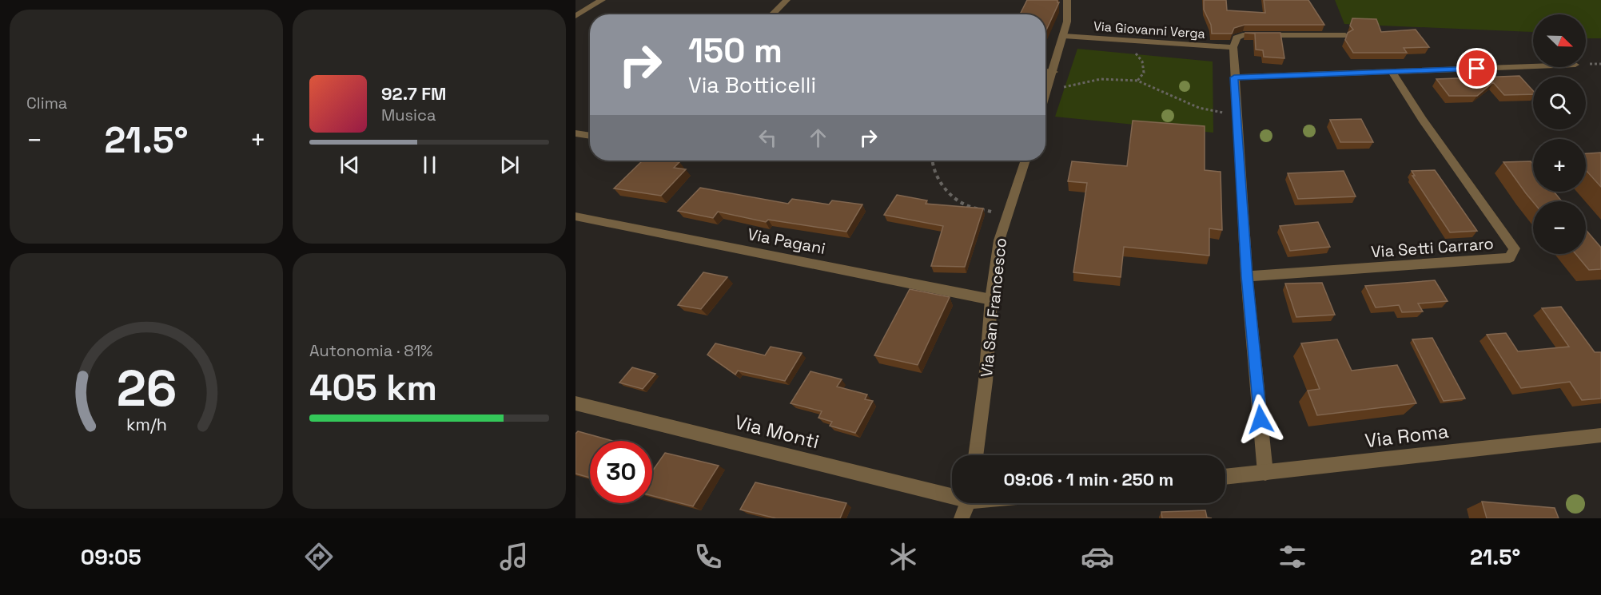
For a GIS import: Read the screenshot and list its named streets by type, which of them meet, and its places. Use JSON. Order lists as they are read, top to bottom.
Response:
{
  "streets": {
    "street": [
      "Via Giovanni Verga",
      "Via Pagani",
      "Via Setti Carraro",
      "Via San Francesco",
      "Via Monti",
      "Via Roma"
    ]
  },
  "crossings": [
    ["Via Pagani", "Via San Francesco"]
  ],
  "north": "bottom right",
  "page": {
    "tile": [
      "Clima",
      ["Autonomia · 81%", "405 km"]
    ],
    "map_buttons": ["+", "−"],
    "turn": ["150 m", "Via Botticelli"],
    "song": ["92.7 FM", "Musica"],
    "heat": ["−", "21.5°", "+"],
    "limit": "30",
    "trip": "09:06 · 1 min · 250 m",
    "tabs": ["09:05", "21.5°"],
    "gauge": ["26", "km/h"]
  }
}
